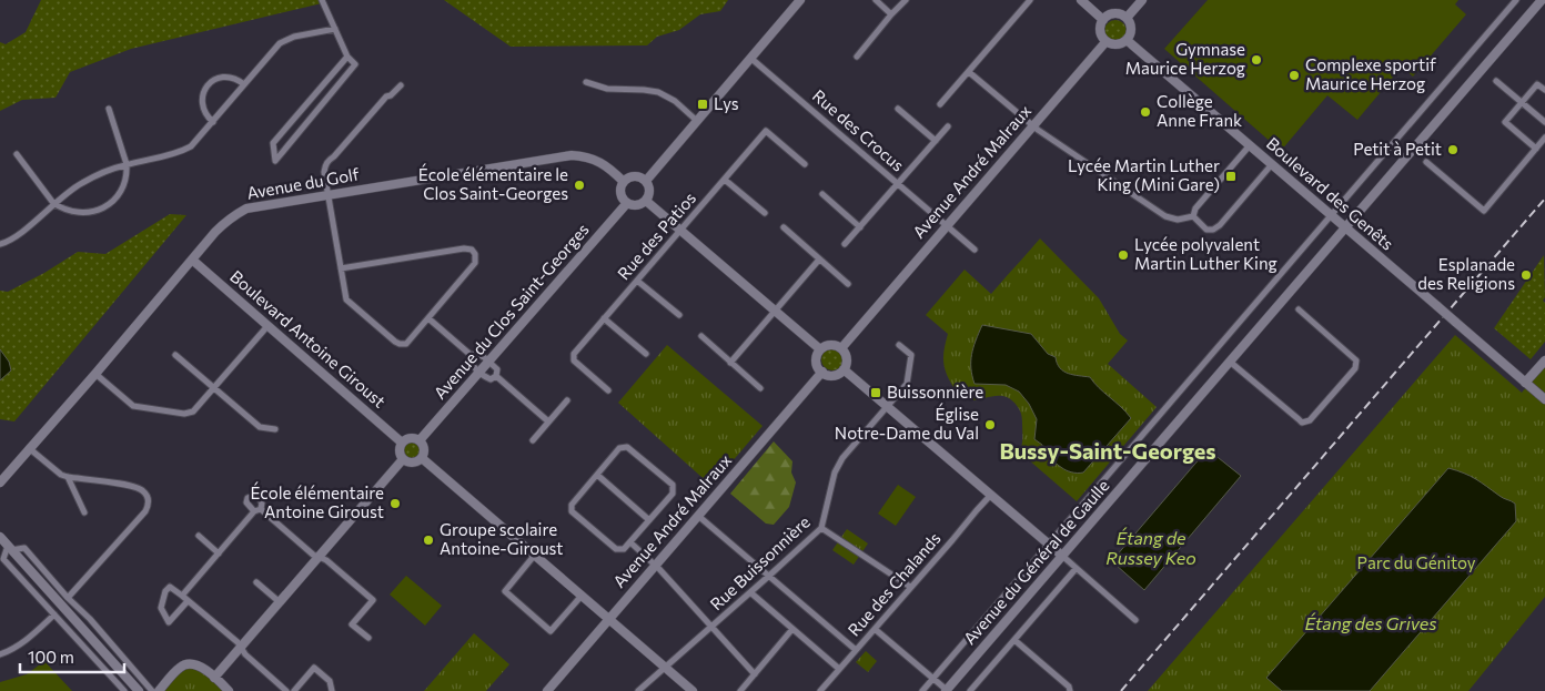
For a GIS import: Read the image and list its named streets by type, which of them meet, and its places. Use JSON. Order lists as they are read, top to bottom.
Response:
{
  "streets": {
    "street": [
      "Rue des Crocus",
      "Avenue André Malraux",
      "Avenue du Golf",
      "Boulevard des Genêts",
      "Rue des Patios",
      "Avenue du Clos Saint-Georges",
      "Boulevard Antoine Giroust",
      "Avenue du Général de Gaulle",
      "Rue Buissonnière",
      "Rue des Chalands"
    ]
  },
  "crossings": [
    ["Rue des Crocus", "Avenue André Malraux"],
    ["Avenue André Malraux", "Boulevard des Genêts"],
    ["Avenue du Golf", "Avenue du Clos Saint-Georges"],
    ["Avenue du Golf", "Boulevard Antoine Giroust"],
    ["Boulevard des Genêts", "Avenue du Général de Gaulle"],
    ["Avenue du Clos Saint-Georges", "Boulevard Antoine Giroust"]
  ],
  "districts": ["Bussy-Saint-Georges"],
  "water": ["Étang de Russey Keo", "Étang des Grives"],
  "parks": ["Parc du Génitoy"],
  "places": {
    "other": [
      "Gymnase Maurice Herzog",
      "Complexe sportif Maurice Herzog",
      "Collège Anne Frank",
      "Petit à Petit",
      "École élémentaire le Clos Saint-Georges",
      "Lycée polyvalent Martin Luther King",
      "Esplanade des Religions",
      "Église Notre-Dame du Val",
      "École élémentaire Antoine Giroust",
      "Groupe scolaire Antoine-Giroust"
    ],
    "transit": ["Lys", "Lycée Martin Luther King (Mini Gare)", "Buissonnière"]
  },
  "scale_bar": "100 m"
}
